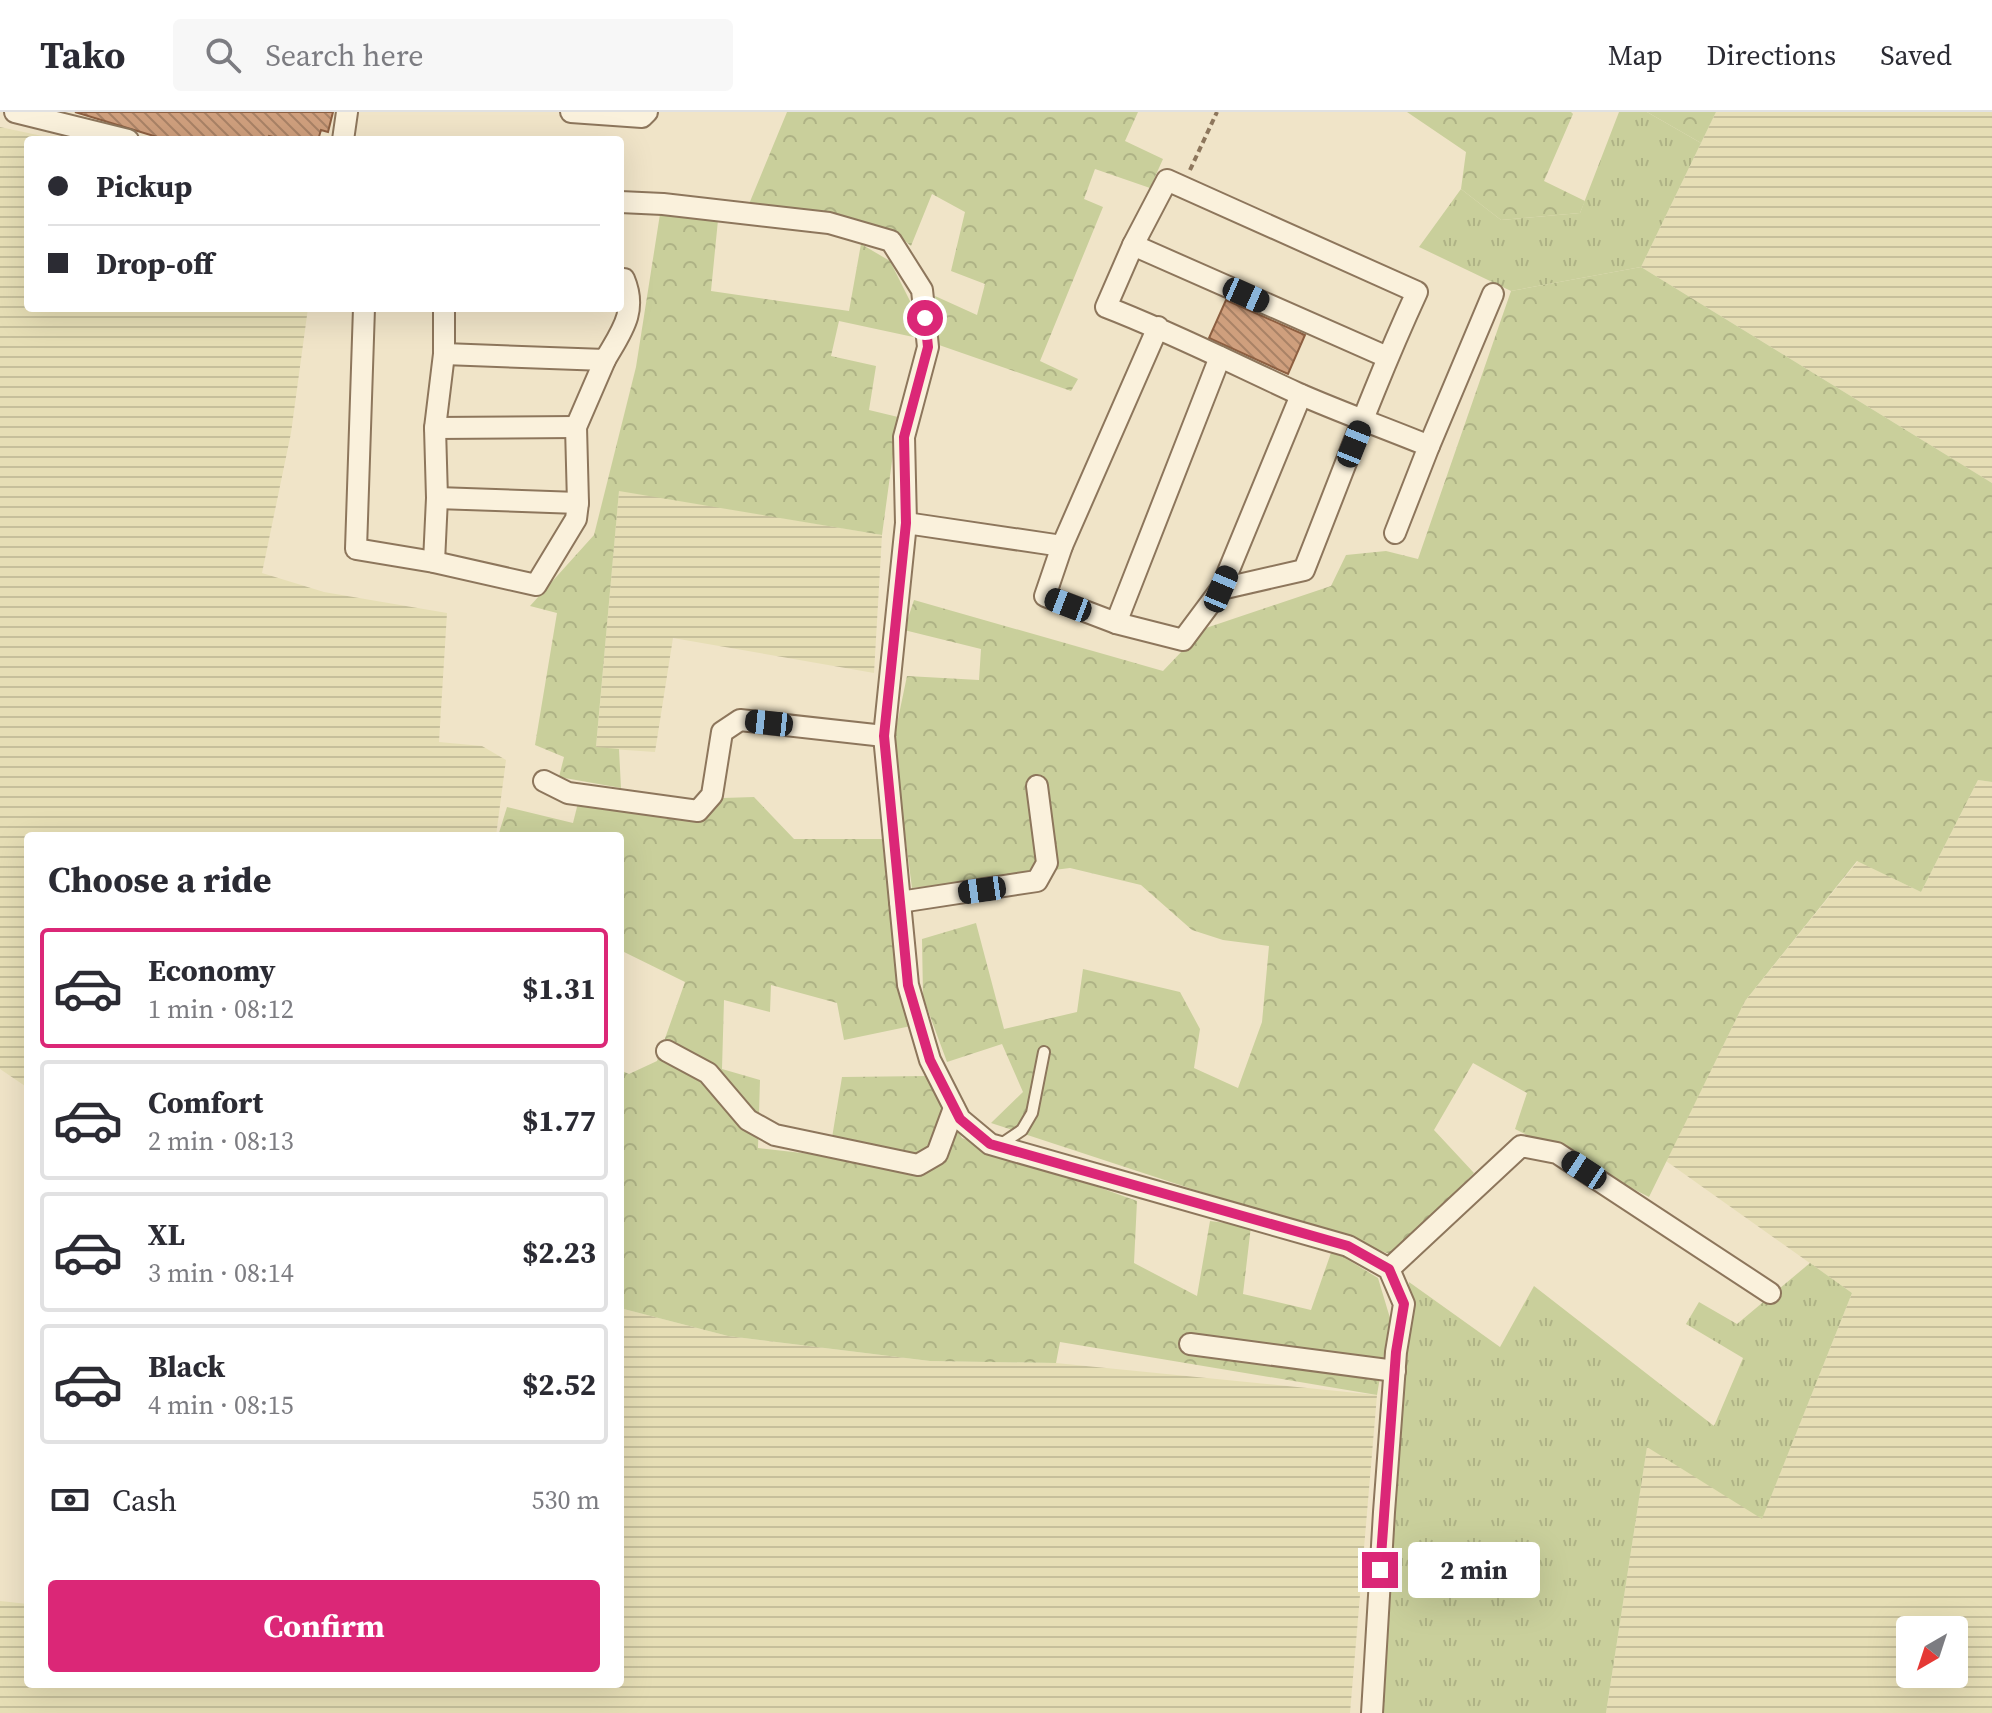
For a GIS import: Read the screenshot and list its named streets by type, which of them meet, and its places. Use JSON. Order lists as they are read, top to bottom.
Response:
{
  "north": "bottom left",
  "page": {
    "header": "Tako",
    "search": "Search here",
    "nav": ["Map", "Directions", "Saved"],
    "banner": ["Pickup", "Drop-off"],
    "heading": "Choose a ride",
    "list": [
      {
        "name": "Economy",
        "note": "1 min · 08:12",
        "value": "$1.31"
      },
      {
        "name": "Comfort",
        "note": "2 min · 08:13",
        "value": "$1.77"
      },
      {
        "name": "XL",
        "note": "3 min · 08:14",
        "value": "$2.23"
      },
      {
        "name": "Black",
        "note": "4 min · 08:15",
        "value": "$2.52"
      }
    ],
    "pay": ["Cash", "530 m"],
    "bubble": "2 min",
    "buttons": "Confirm"
  }
}
